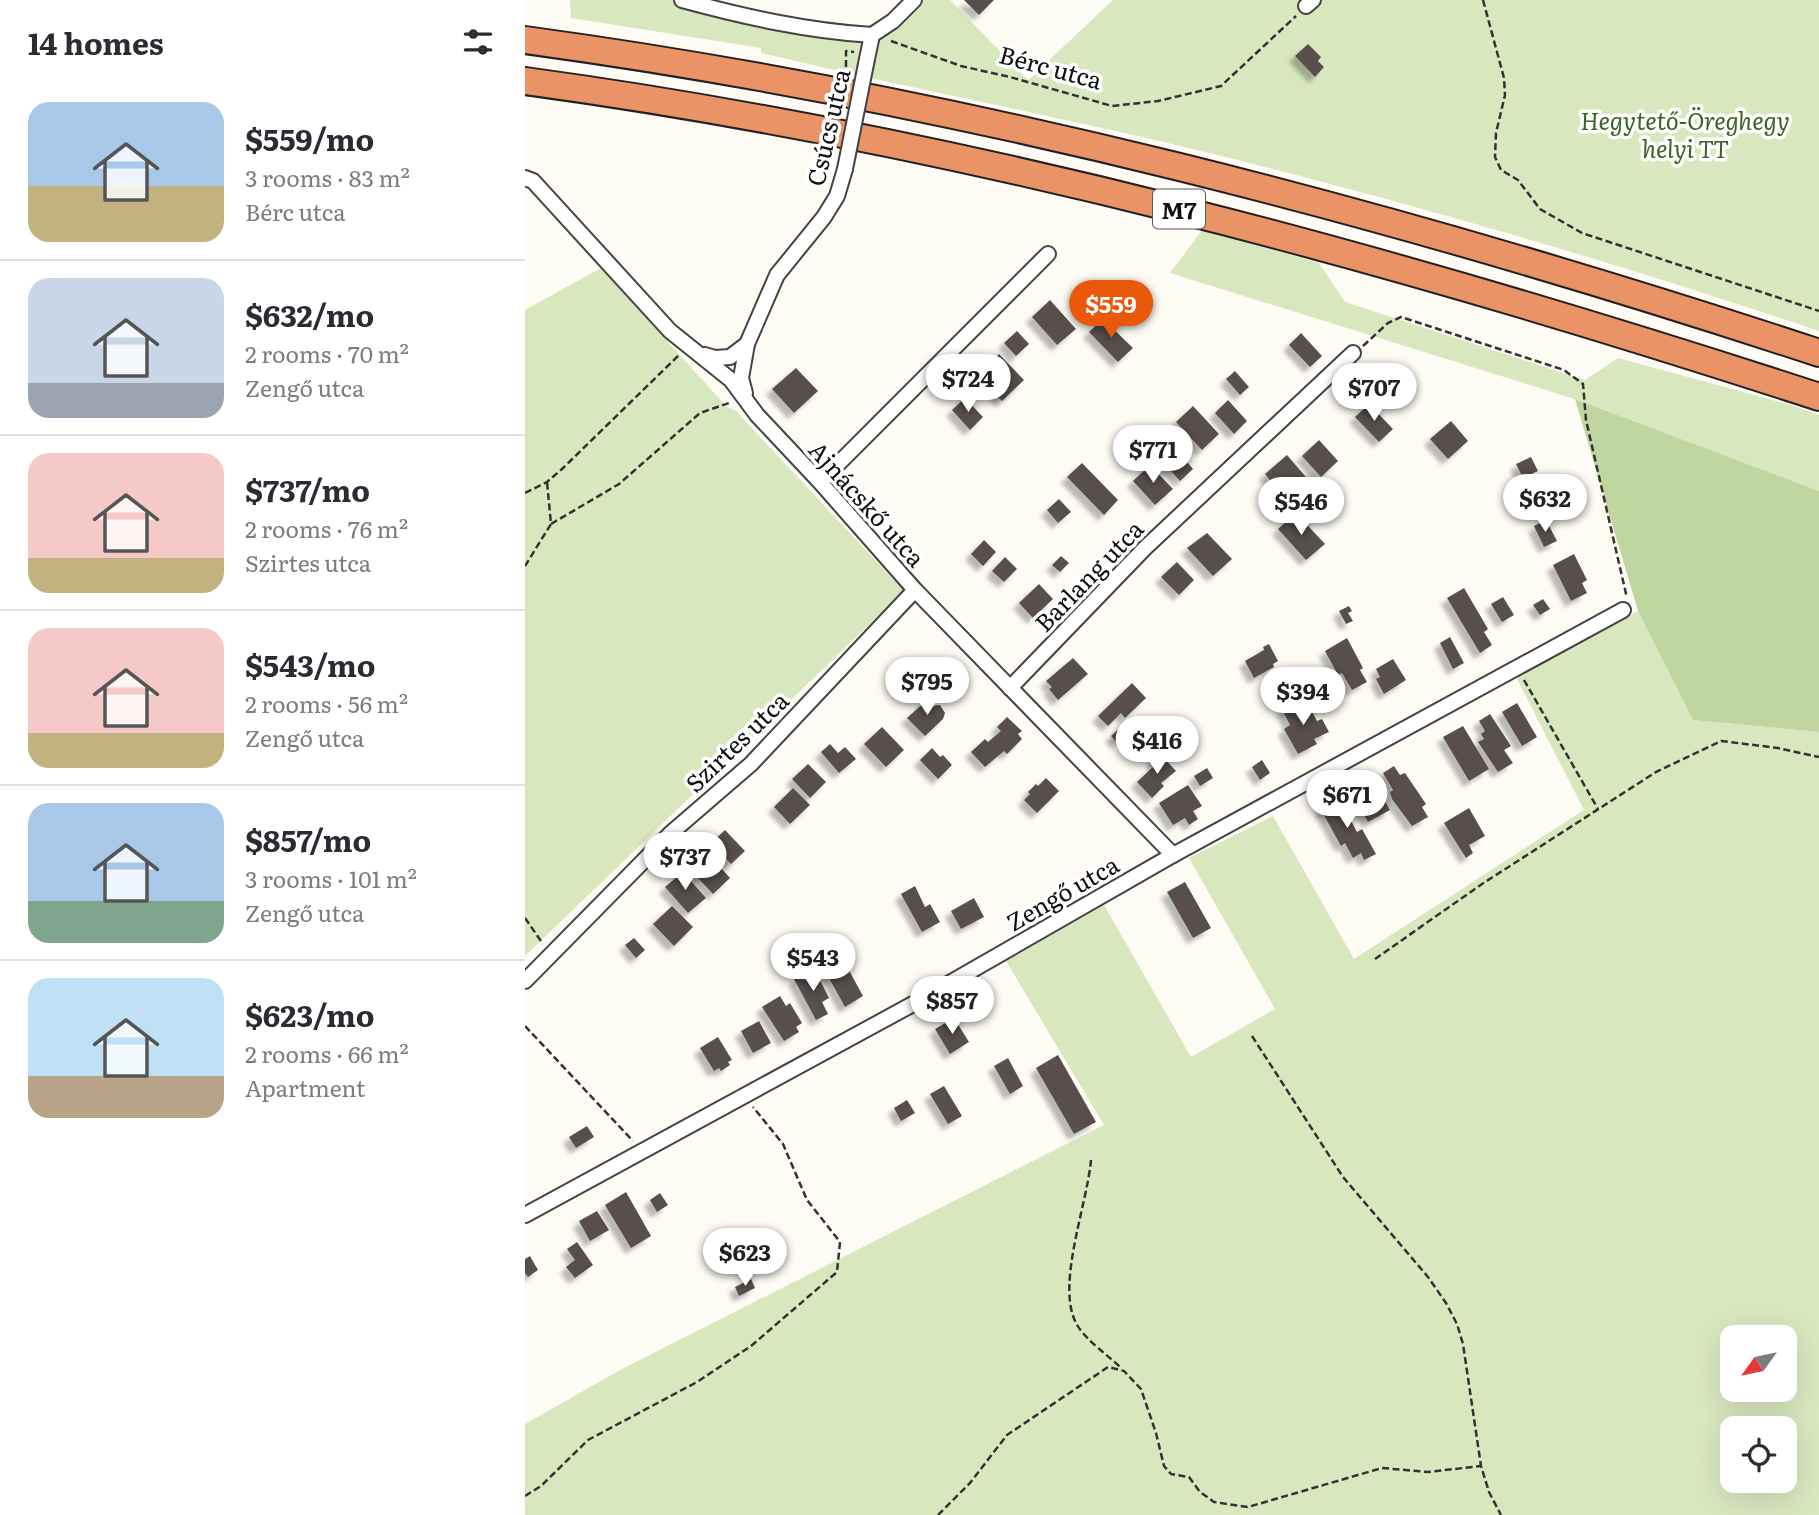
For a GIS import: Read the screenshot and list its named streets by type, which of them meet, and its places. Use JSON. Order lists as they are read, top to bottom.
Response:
{
  "streets": {
    "highway": ["M7"],
    "street": [
      "Csúcs utca",
      "Ajnácskő utca",
      "Barlang utca",
      "Szirtes utca",
      "Zengő utca"
    ],
    "path": ["Bérc utca"]
  },
  "crossings": [
    ["Bérc utca", "Csúcs utca"],
    ["Csúcs utca", "Ajnácskő utca"],
    ["Ajnácskő utca", "Barlang utca"],
    ["Ajnácskő utca", "Szirtes utca"],
    ["Ajnácskő utca", "Zengő utca"]
  ],
  "parks": ["Hegytető-Öreghegy helyi TT"],
  "north": "bottom left",
  "page": {
    "heading": "14 homes",
    "list": [
      {
        "name": "$559/mo",
        "note": "3 rooms · 83 m² · Bérc utca"
      },
      {
        "name": "$632/mo",
        "note": "2 rooms · 70 m² · Zengő utca"
      },
      {
        "name": "$737/mo",
        "note": "2 rooms · 76 m² · Szirtes utca"
      },
      {
        "name": "$543/mo",
        "note": "2 rooms · 56 m² · Zengő utca"
      },
      {
        "name": "$857/mo",
        "note": "3 rooms · 101 m² · Zengő utca"
      },
      {
        "name": "$623/mo",
        "note": "2 rooms · 66 m² · Apartment"
      }
    ],
    "price": [
      "$559",
      "$724",
      "$707",
      "$771",
      "$632",
      "$546",
      "$795",
      "$394",
      "$416",
      "$671",
      "$737",
      "$543",
      "$857",
      "$623"
    ]
  }
}
